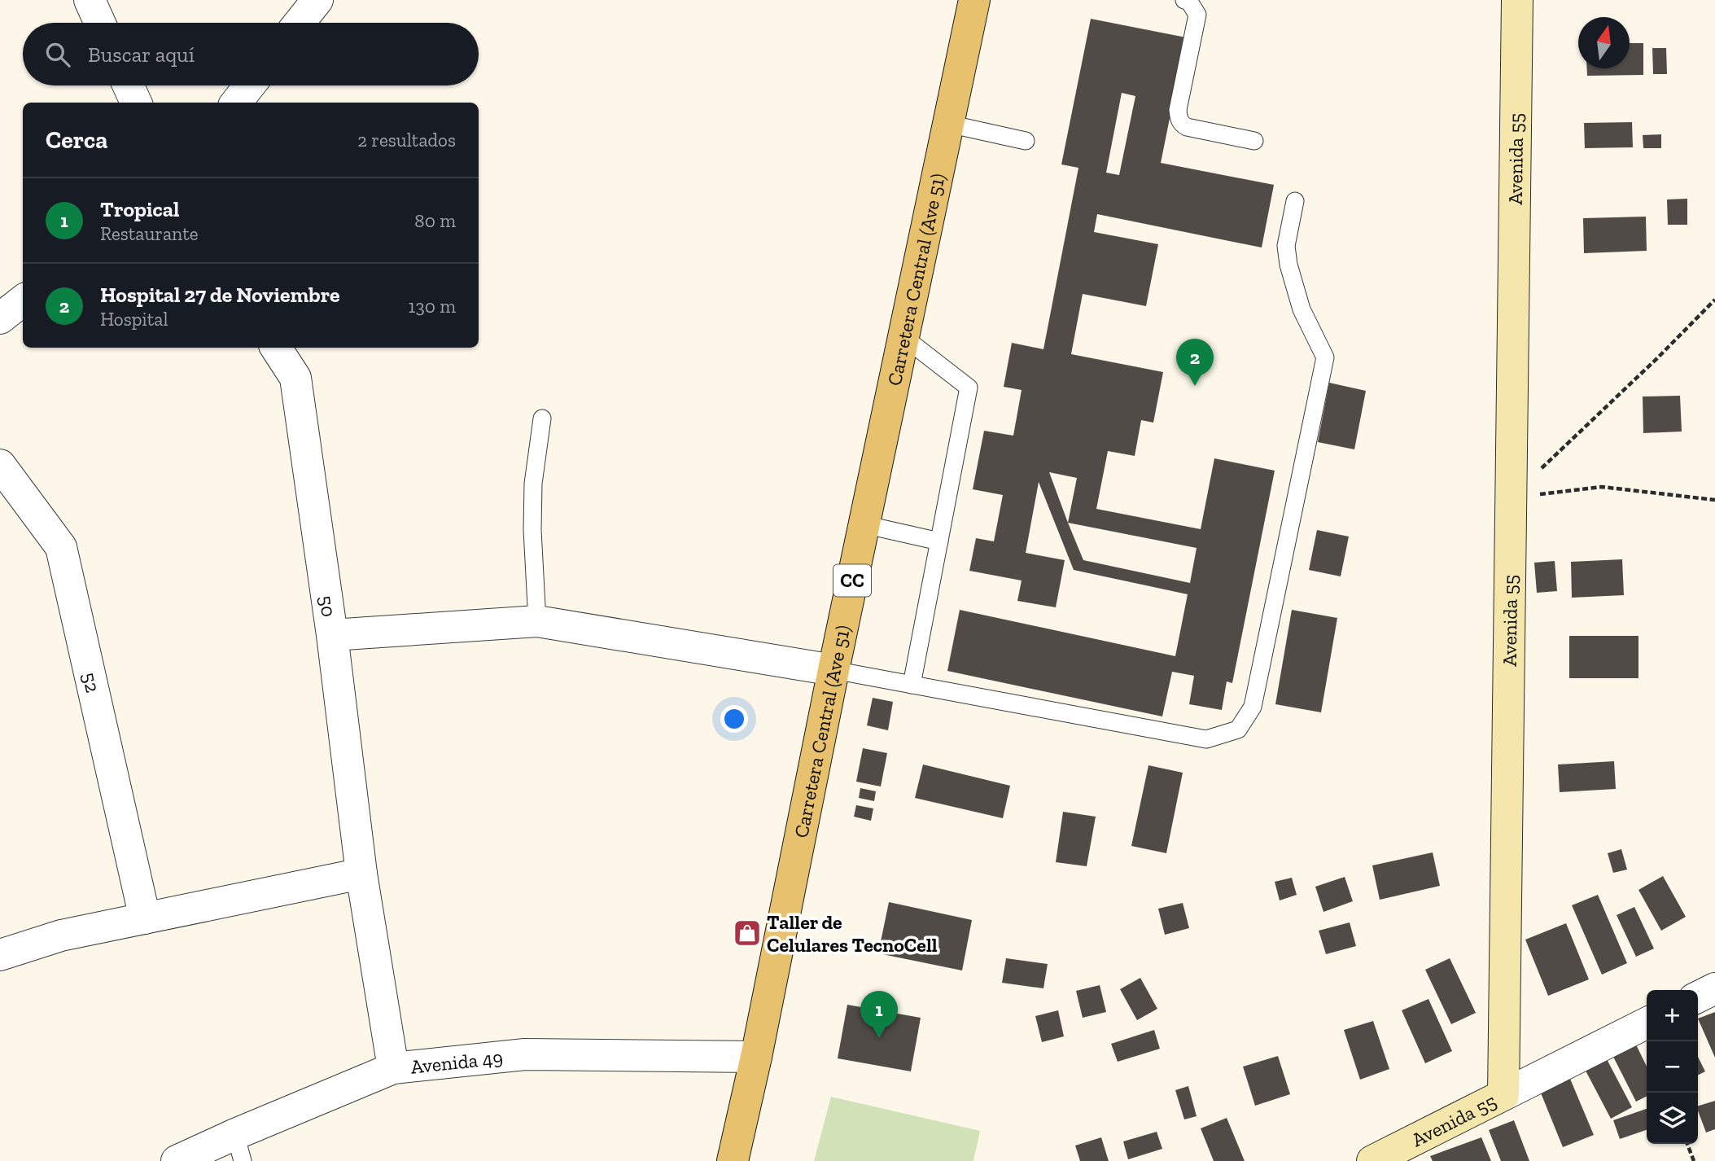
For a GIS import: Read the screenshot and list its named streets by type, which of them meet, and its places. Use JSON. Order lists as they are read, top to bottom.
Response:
{
  "streets": {
    "main road": ["Carretera Central (Ave 51)", "CC"],
    "street": [
      "Avenida 55",
      "50",
      "52",
      "Avenida 49"
    ]
  },
  "crossings": [
    ["Carretera Central (Ave 51)", "Avenida 49"],
    ["50", "Avenida 49"]
  ],
  "places": {
    "shop": ["Taller de Celulares TecnoCell"]
  },
  "north": "top",
  "page": {
    "search": "Buscar aquí",
    "heading": ["Cerca", "2 resultados"],
    "list": [
      {
        "mark": "1",
        "name": "Tropical",
        "note": "Restaurante",
        "value": "80 m"
      },
      {
        "mark": "2",
        "name": "Hospital 27 de Noviembre",
        "note": "Hospital",
        "value": "130 m"
      }
    ],
    "pins": ["2", "1"],
    "map_buttons": ["+", "−"]
  }
}
